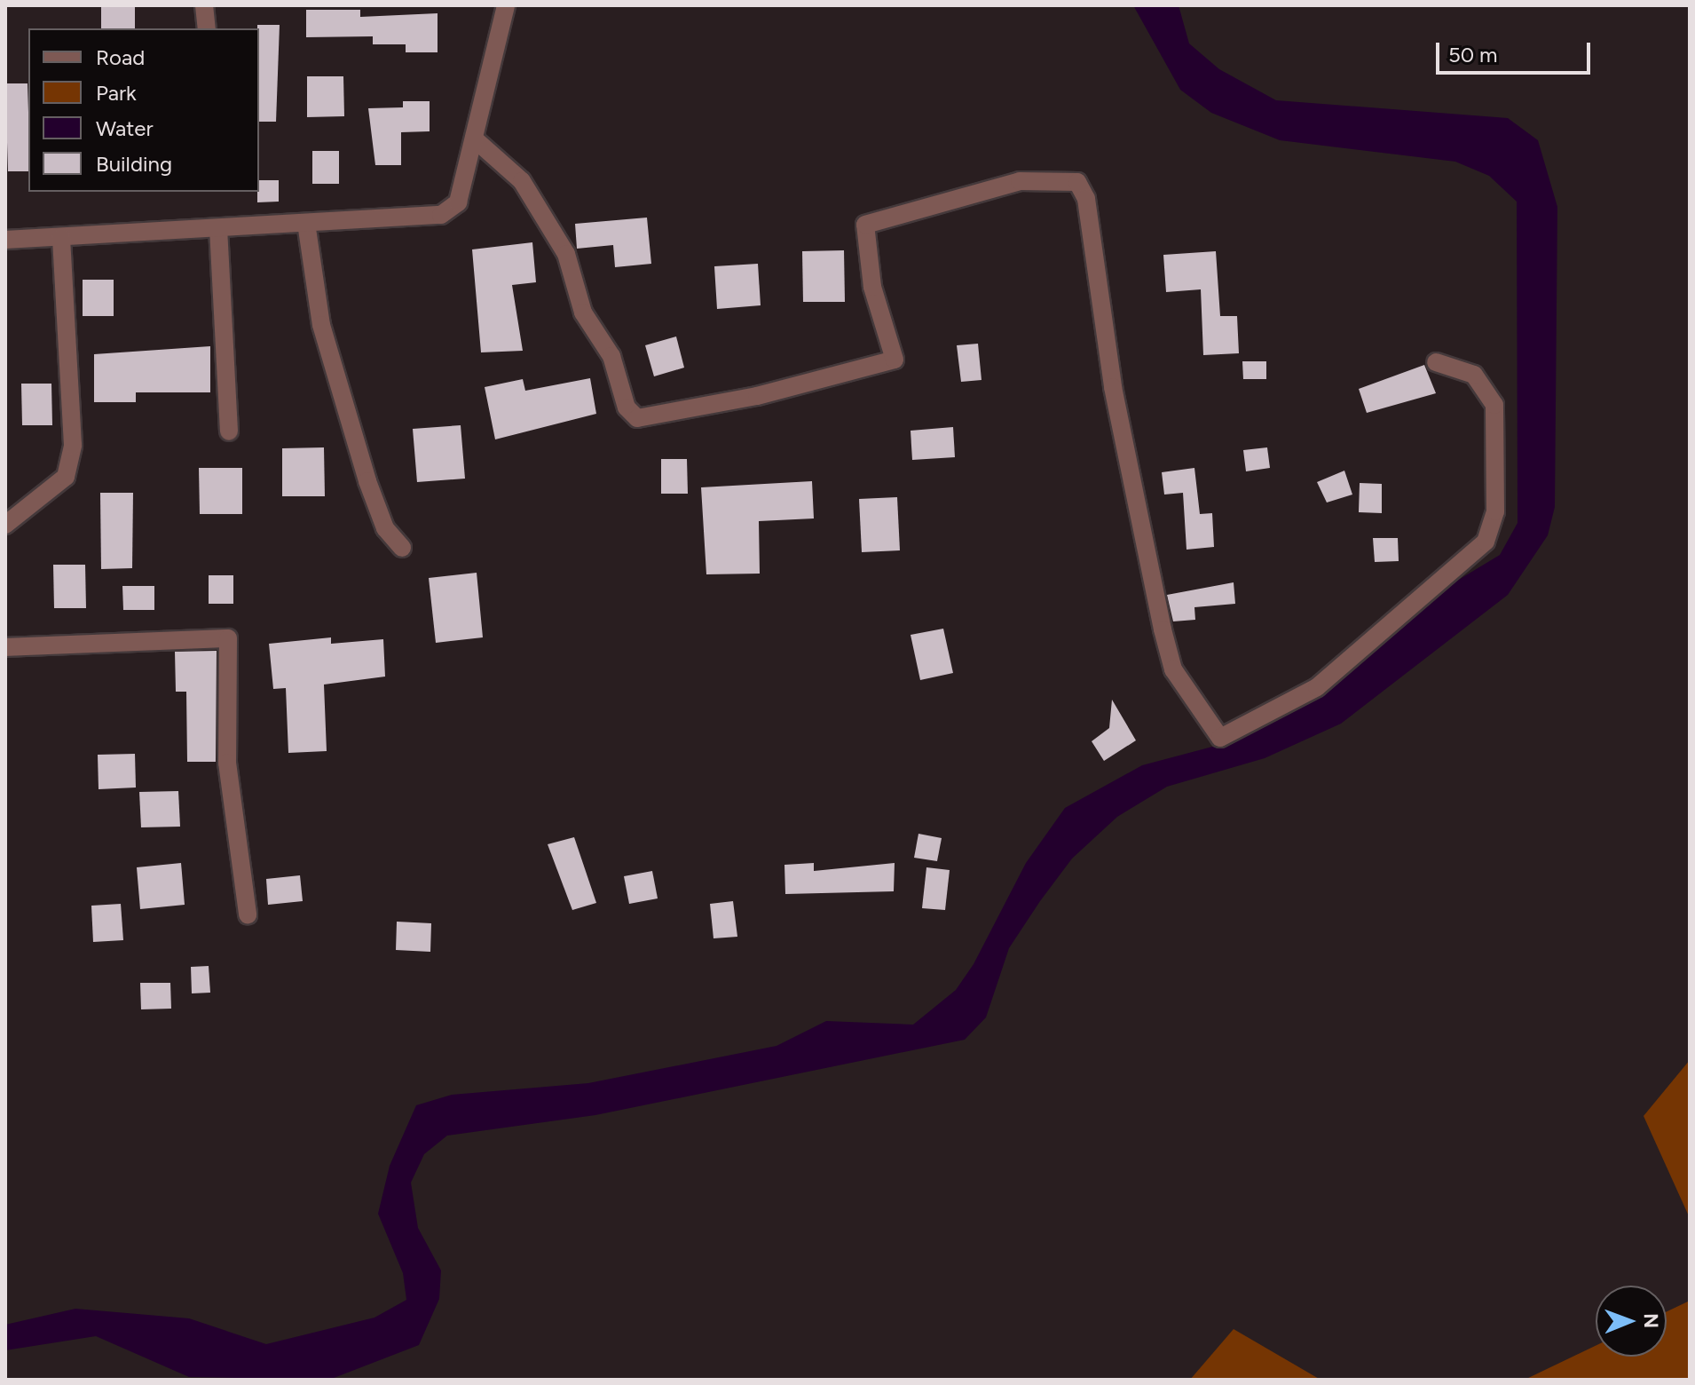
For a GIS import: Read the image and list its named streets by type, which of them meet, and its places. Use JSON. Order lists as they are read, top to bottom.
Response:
{
  "legend": [
    "Road",
    "Park",
    "Water",
    "Building"
  ],
  "scale_bar": "50 m",
  "north": "right"
}
